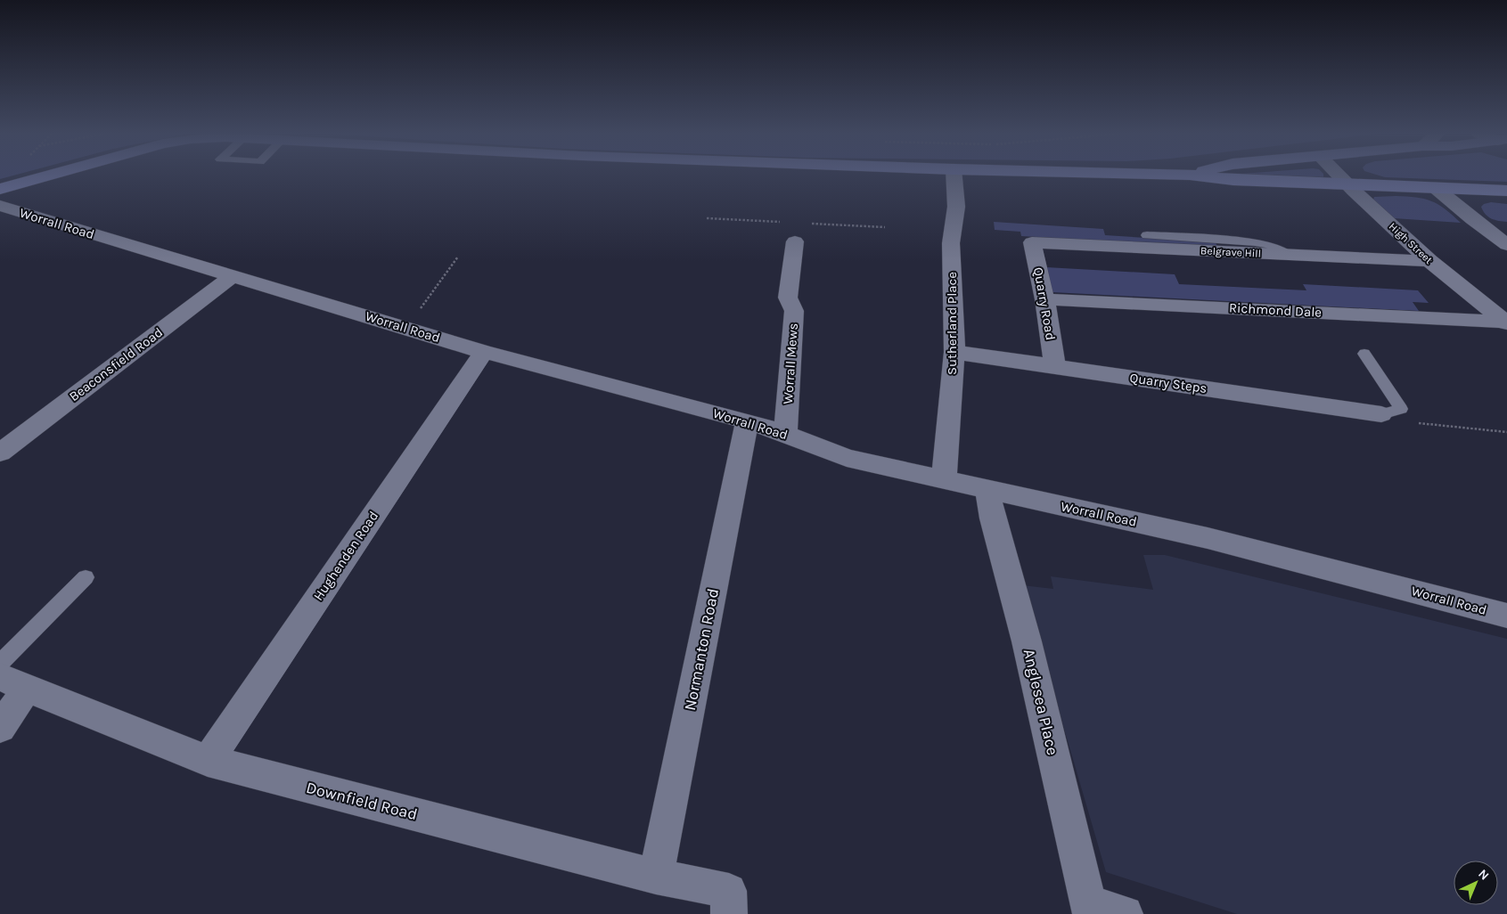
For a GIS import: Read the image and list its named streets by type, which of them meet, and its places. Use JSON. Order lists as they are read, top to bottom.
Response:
{
  "streets": {
    "street": [
      "Worrall Road",
      "High Street",
      "Belgrave Hill",
      "Quarry Road",
      "Richmond Dale",
      "Sutherland Place",
      "Worrall Mews",
      "Beaconsfield Road",
      "Quarry Steps",
      "Hughenden Road",
      "Normanton Road",
      "Anglesea Place",
      "Downfield Road"
    ]
  },
  "crossings": [
    ["Worrall Road", "Sutherland Place"],
    ["Worrall Road", "Worrall Mews"],
    ["Worrall Road", "Beaconsfield Road"],
    ["Worrall Road", "Hughenden Road"],
    ["Worrall Road", "Normanton Road"],
    ["Worrall Road", "Anglesea Place"],
    ["High Street", "Belgrave Hill"],
    ["High Street", "Richmond Dale"],
    ["Belgrave Hill", "Quarry Road"],
    ["Quarry Road", "Richmond Dale"],
    ["Quarry Road", "Quarry Steps"],
    ["Sutherland Place", "Quarry Steps"],
    ["Hughenden Road", "Downfield Road"],
    ["Normanton Road", "Downfield Road"]
  ],
  "north": "top right"
}
